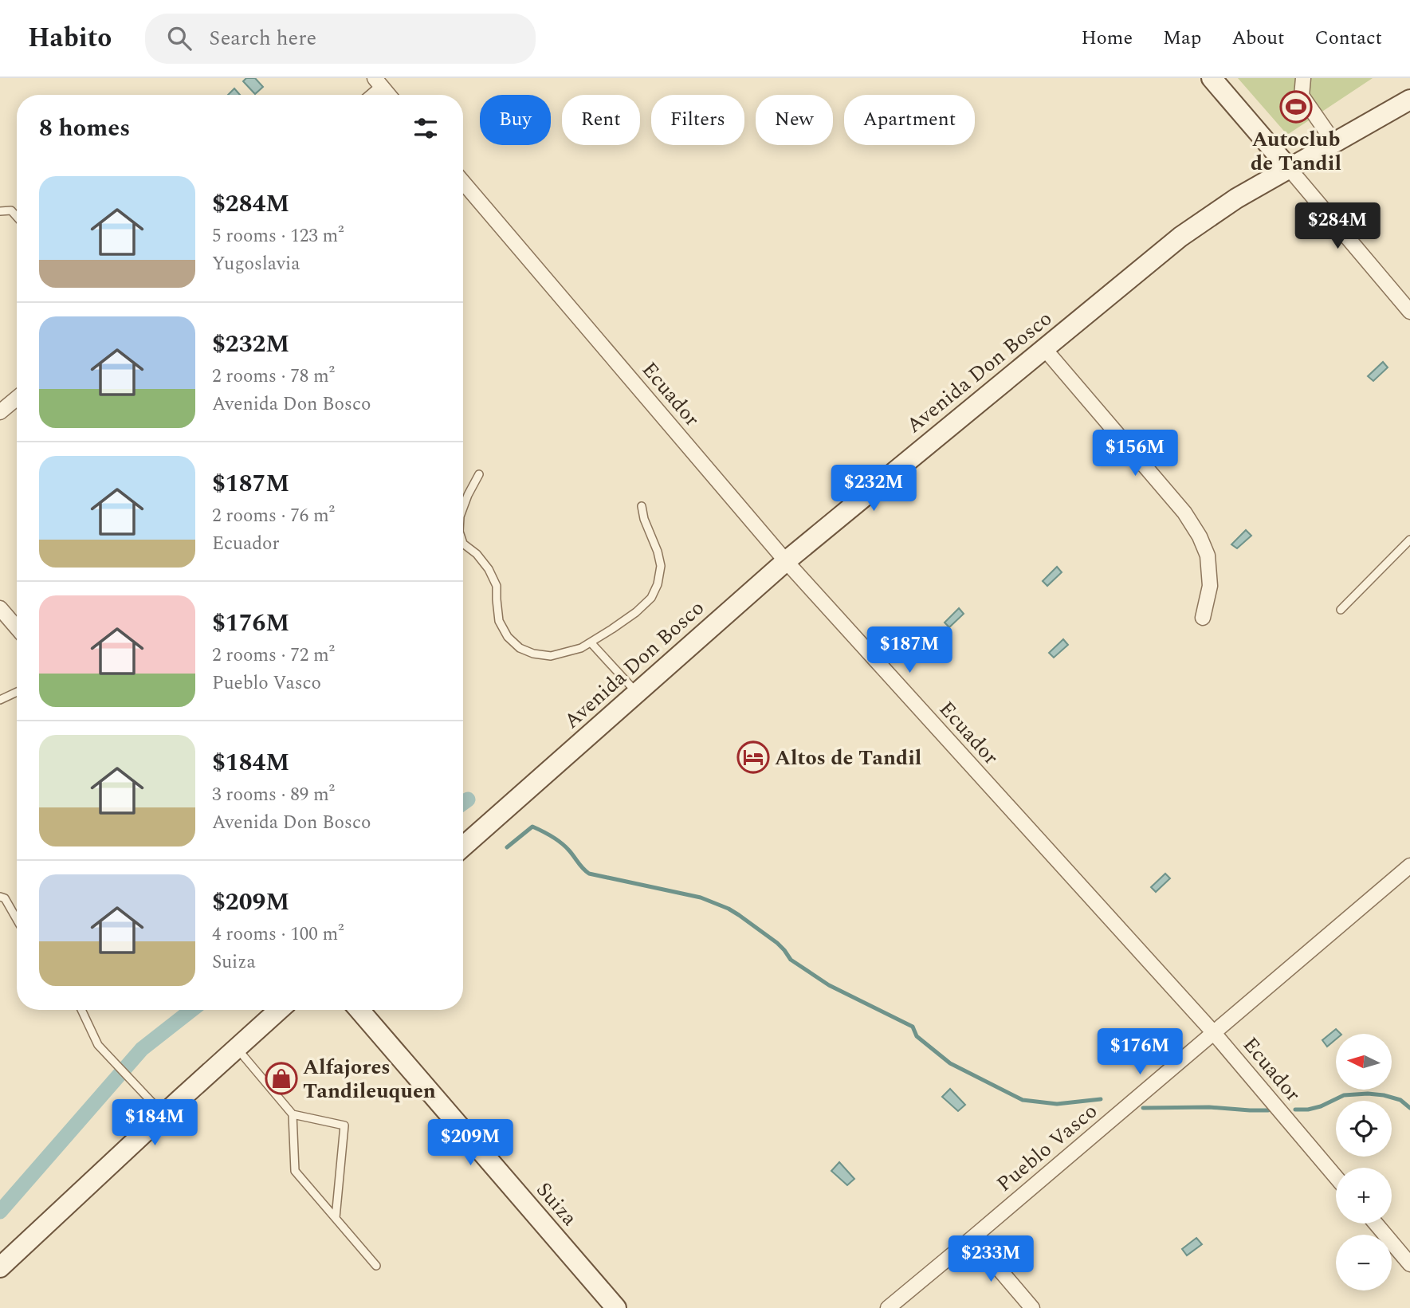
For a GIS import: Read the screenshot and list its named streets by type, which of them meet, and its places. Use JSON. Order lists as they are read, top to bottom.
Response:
{
  "streets": {
    "main road": ["Avenida Don Bosco", "Suiza"],
    "street": ["Ecuador", "Pueblo Vasco"]
  },
  "crossings": [
    ["Avenida Don Bosco", "Ecuador"],
    ["Ecuador", "Pueblo Vasco"]
  ],
  "places": {
    "sports": ["Autoclub de Tandil"],
    "hotel": ["Altos de Tandil"],
    "shop": ["Alfajores Tandileuquen"]
  },
  "north": "left",
  "page": {
    "header": "Habito",
    "search": "Search here",
    "nav": [
      "Home",
      "Map",
      "About",
      "Contact"
    ],
    "chip": [
      "Buy",
      "Rent",
      "Filters",
      "New",
      "Apartment"
    ],
    "heading": "8 homes",
    "list": [
      {
        "name": "$284M",
        "note": "5 rooms · 123 m² · Yugoslavia"
      },
      {
        "name": "$232M",
        "note": "2 rooms · 78 m² · Avenida Don Bosco"
      },
      {
        "name": "$187M",
        "note": "2 rooms · 76 m² · Ecuador"
      },
      {
        "name": "$176M",
        "note": "2 rooms · 72 m² · Pueblo Vasco"
      },
      {
        "name": "$184M",
        "note": "3 rooms · 89 m² · Avenida Don Bosco"
      },
      {
        "name": "$209M",
        "note": "4 rooms · 100 m² · Suiza"
      }
    ],
    "price": [
      "$284M",
      "$156M",
      "$232M",
      "$187M",
      "$176M",
      "$184M",
      "$209M",
      "$233M"
    ],
    "map_buttons": ["+", "−"]
  }
}
